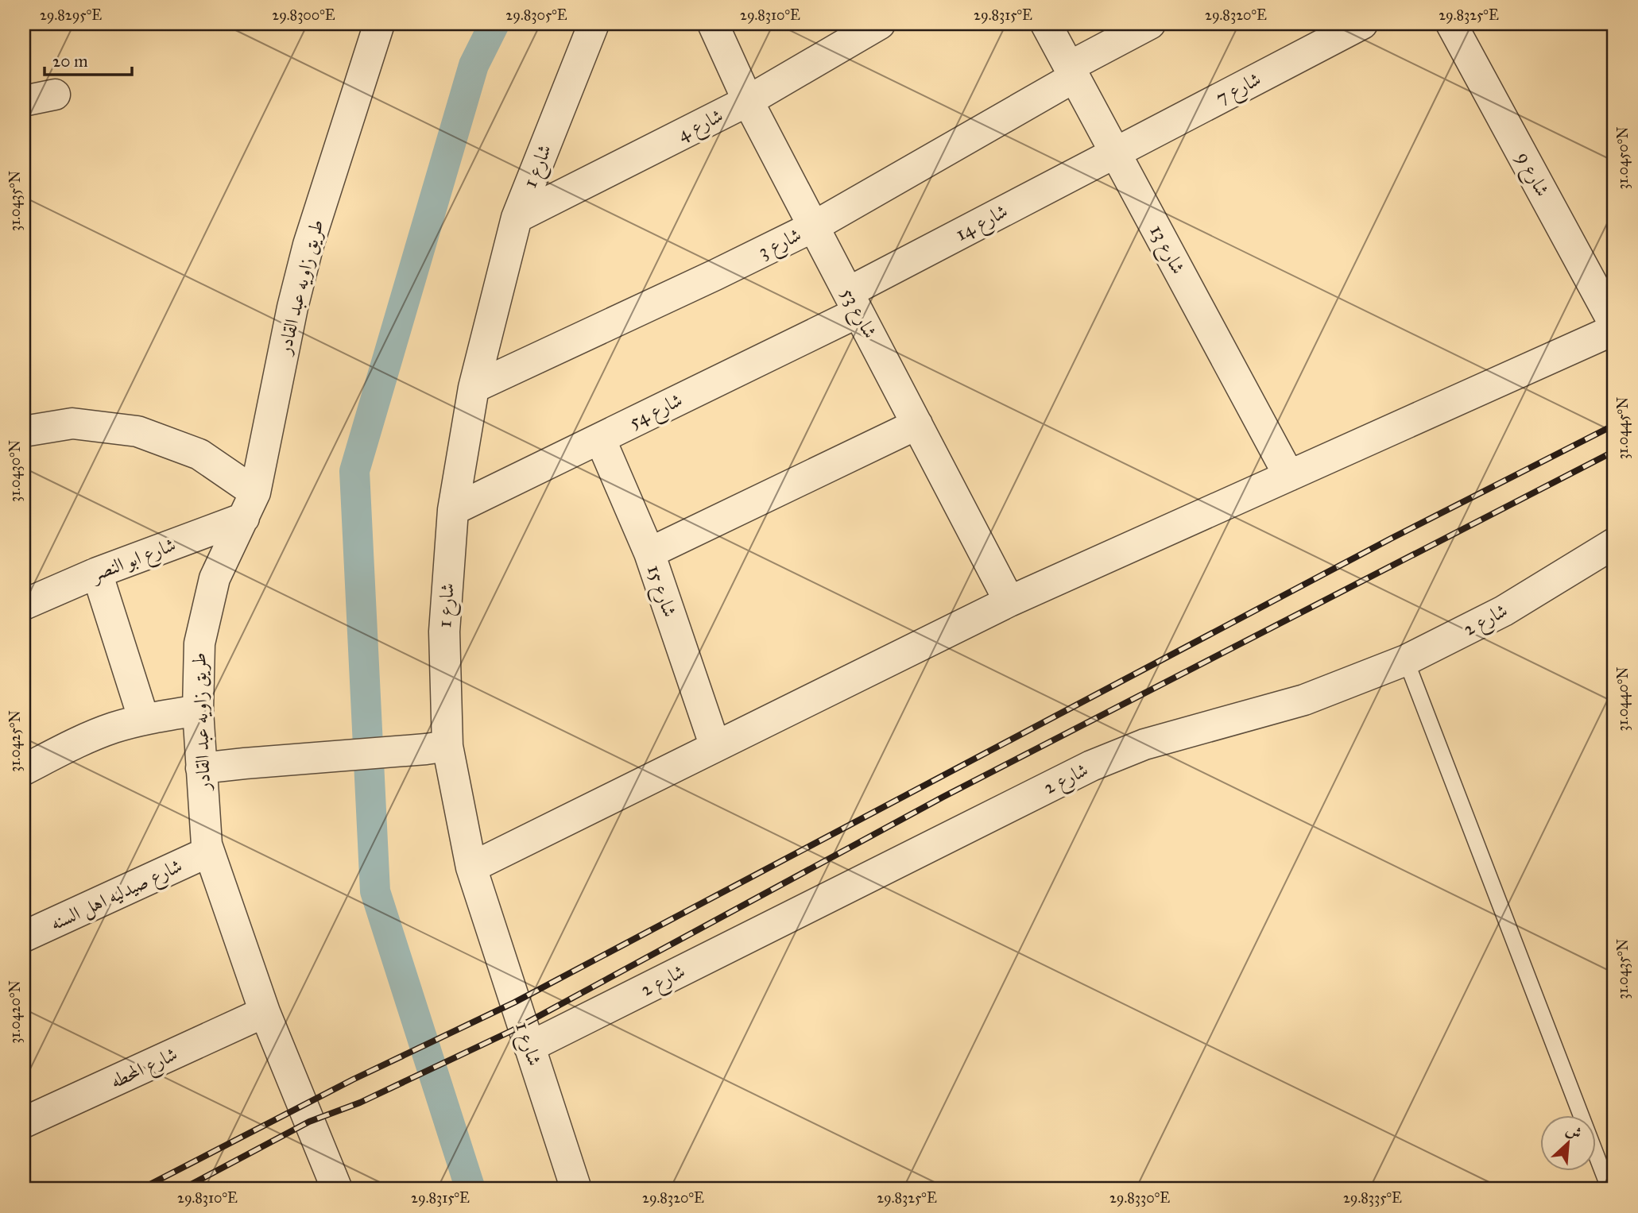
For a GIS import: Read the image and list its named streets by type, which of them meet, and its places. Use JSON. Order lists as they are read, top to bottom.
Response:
{
  "streets": {
    "street": [
      "شارع 7",
      "شارع 4",
      "شارع 1",
      "شارع 9",
      "شارع 14",
      "شارع 3",
      "شارع 13",
      "طريق زاويه عبد القادر",
      "شارع 53",
      "شارع 54",
      "شارع ابو النصر",
      "شارع 15",
      "شارع 2",
      "شارع صيدليه اهل السنه",
      "شارع المحطه"
    ]
  },
  "crossings": [
    ["شارع 7", "شارع 14"],
    ["شارع 7", "شارع 13"],
    ["شارع 4", "شارع 1"],
    ["شارع 4", "شارع 53"],
    ["شارع 1", "شارع 3"],
    ["شارع 1", "شارع 54"],
    ["شارع 1", "شارع 2"],
    ["شارع 14", "شارع 13"],
    ["شارع 14", "شارع 53"],
    ["شارع 14", "شارع 54"],
    ["شارع 3", "شارع 13"],
    ["شارع 3", "شارع 53"],
    ["طريق زاويه عبد القادر", "شارع ابو النصر"],
    ["طريق زاويه عبد القادر", "شارع صيدليه اهل السنه"],
    ["طريق زاويه عبد القادر", "شارع المحطه"],
    ["شارع 53", "شارع 54"],
    ["شارع 54", "شارع 15"]
  ],
  "scale_bar": "20 m",
  "north": "top right",
  "coordinates": [
    "29.8295°E",
    "29.8300°E",
    "29.8305°E",
    "29.8310°E",
    "29.8315°E",
    "29.8320°E",
    "29.8325°E",
    "31.0450°N",
    "31.0435°N",
    "31.0445°N",
    "31.0430°N",
    "31.0440°N",
    "31.0425°N",
    "31.0420°N",
    "29.8330°E",
    "29.8335°E"
  ]
}
